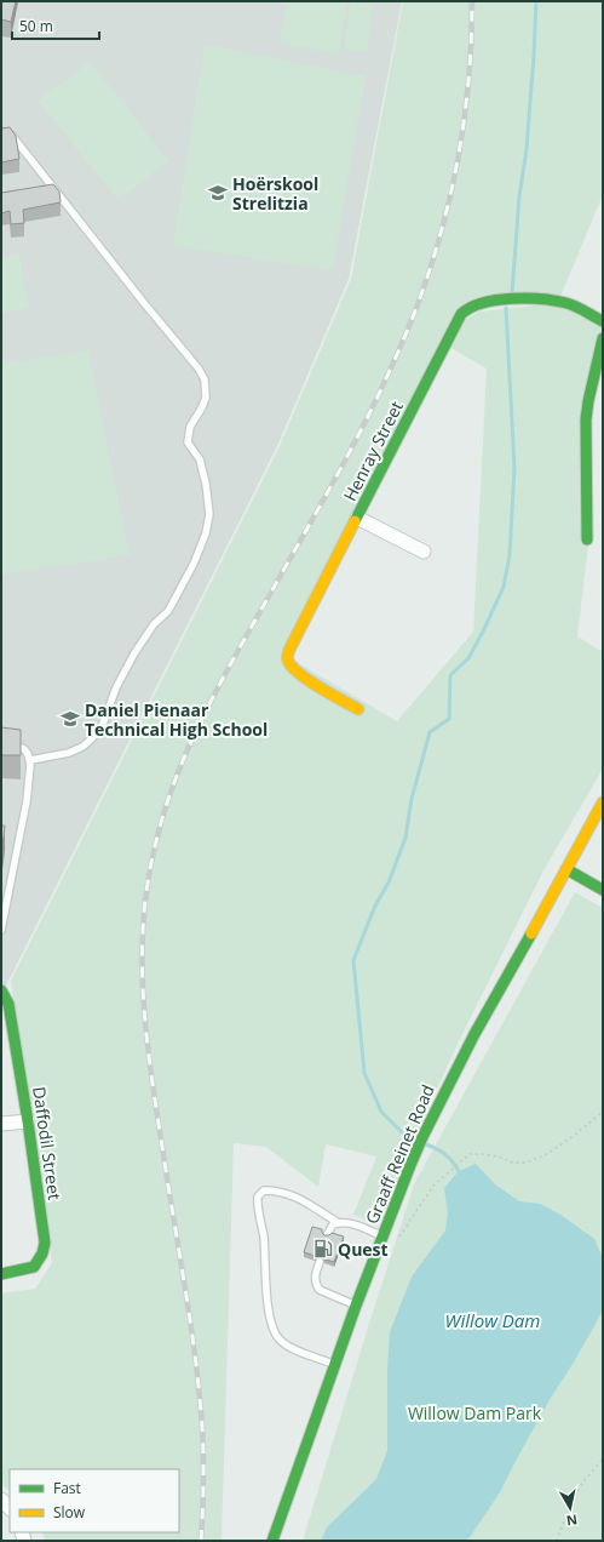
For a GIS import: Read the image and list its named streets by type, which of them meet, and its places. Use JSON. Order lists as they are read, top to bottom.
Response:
{
  "streets": {
    "street": ["Henray Street", "Daffodil Street", "Graaff Reinet Road"]
  },
  "water": ["Willow Dam"],
  "parks": ["Willow Dam Park"],
  "places": {
    "school or university": ["Hoërskool Strelitzia", "Daniel Pienaar Technical High School"],
    "fuel station": ["Quest"]
  },
  "legend": ["Fast", "Slow"],
  "scale_bar": "50 m",
  "north": "bottom"
}
